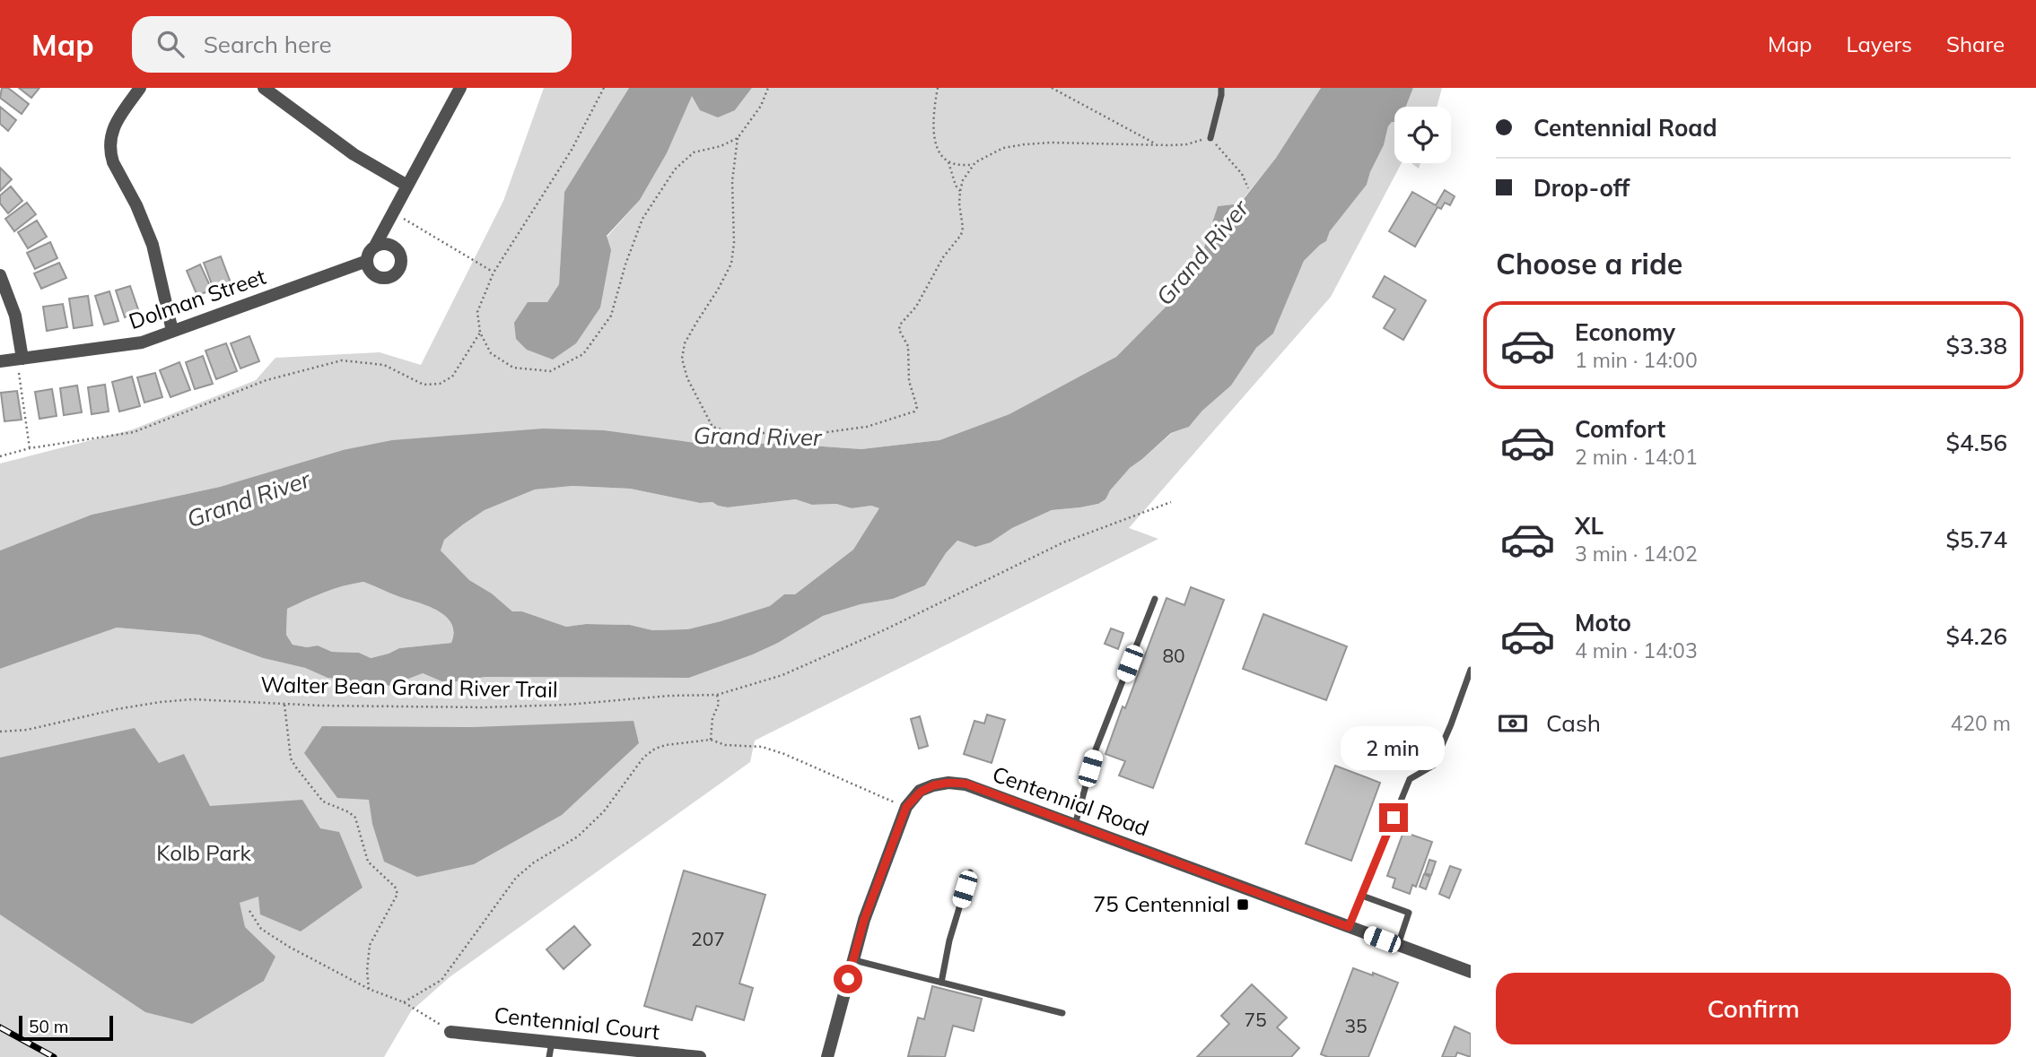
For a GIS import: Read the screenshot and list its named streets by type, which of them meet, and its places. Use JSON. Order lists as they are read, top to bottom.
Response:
{
  "streets": {
    "street": ["Dolman Street", "Centennial Road", "Centennial Court"],
    "path": ["Walter Bean Grand River Trail"]
  },
  "water": ["Grand River"],
  "parks": ["Kolb Park"],
  "places": {
    "transit": ["75 Centennial"]
  },
  "house_numbers": [
    "80",
    "207",
    "75",
    "35"
  ],
  "scale_bar": "50 m",
  "page": {
    "header": "Map",
    "search": "Search here",
    "nav": ["Map", "Layers", "Share"],
    "banner": ["Centennial Road", "Drop-off"],
    "heading": "Choose a ride",
    "list": [
      {
        "name": "Economy",
        "note": "1 min · 14:00",
        "value": "$3.38"
      },
      {
        "name": "Comfort",
        "note": "2 min · 14:01",
        "value": "$4.56"
      },
      {
        "name": "XL",
        "note": "3 min · 14:02",
        "value": "$5.74"
      },
      {
        "name": "Moto",
        "note": "4 min · 14:03",
        "value": "$4.26"
      }
    ],
    "pay": ["Cash", "420 m"],
    "bubble": "2 min",
    "buttons": "Confirm",
    "scale": "50 m"
  }
}
